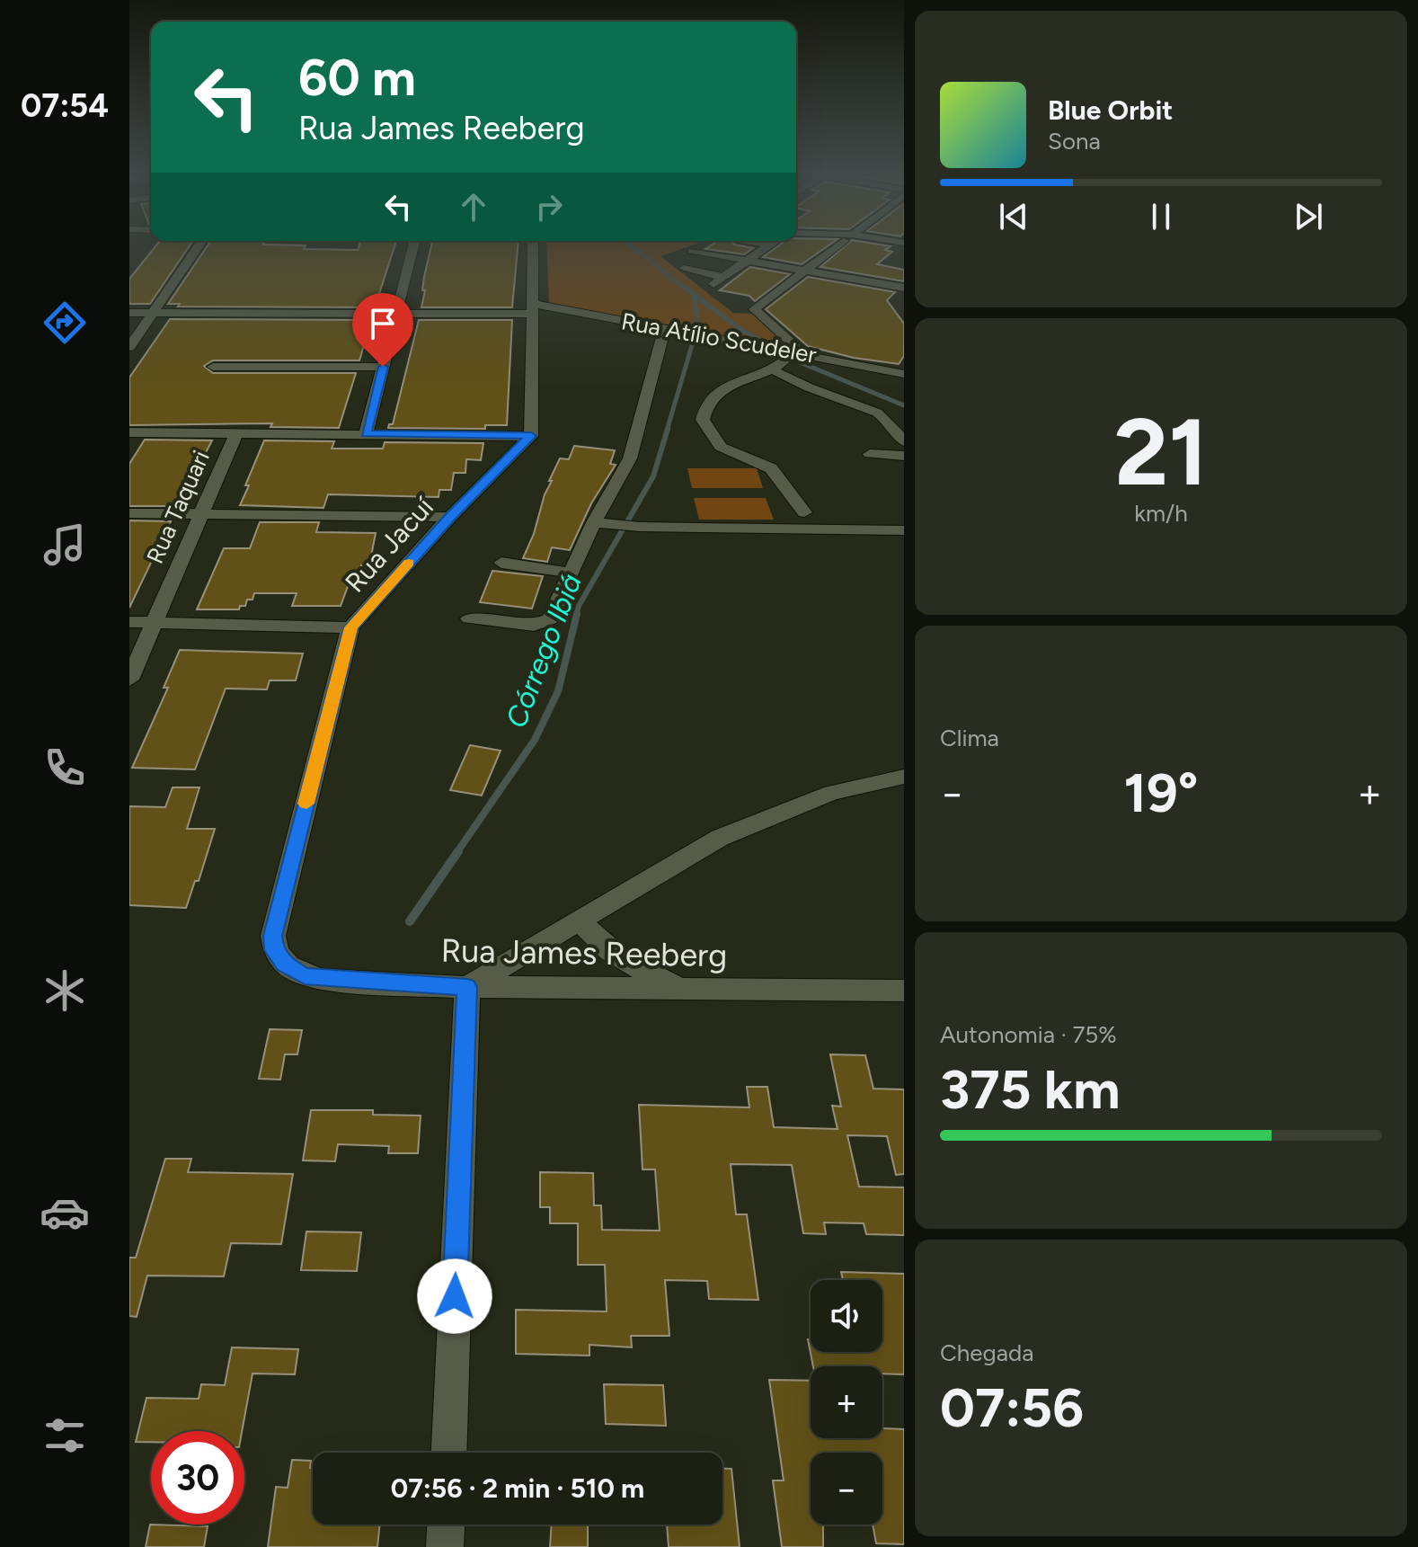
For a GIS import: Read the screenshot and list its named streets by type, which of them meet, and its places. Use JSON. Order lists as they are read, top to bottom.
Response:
{
  "streets": {
    "street": [
      "Rua Atílio Scudeler",
      "Rua Taquari",
      "Rua Jacuí",
      "Rua James Reeberg"
    ]
  },
  "crossings": [
    ["Rua Jacuí", "Rua James Reeberg"]
  ],
  "water": ["Córrego Ibiá"],
  "page": {
    "tabs": "07:54",
    "turn": ["60 m", "Rua James Reeberg"],
    "song": ["Blue Orbit", "Sona"],
    "tile": [
      ["21", "km/h"],
      "Clima",
      ["Autonomia · 75%", "375 km"],
      ["Chegada", "07:56"]
    ],
    "heat": ["−", "19°", "+"],
    "map_buttons": ["+", "−"],
    "limit": "30",
    "trip": "07:56 · 2 min · 510 m"
  }
}
